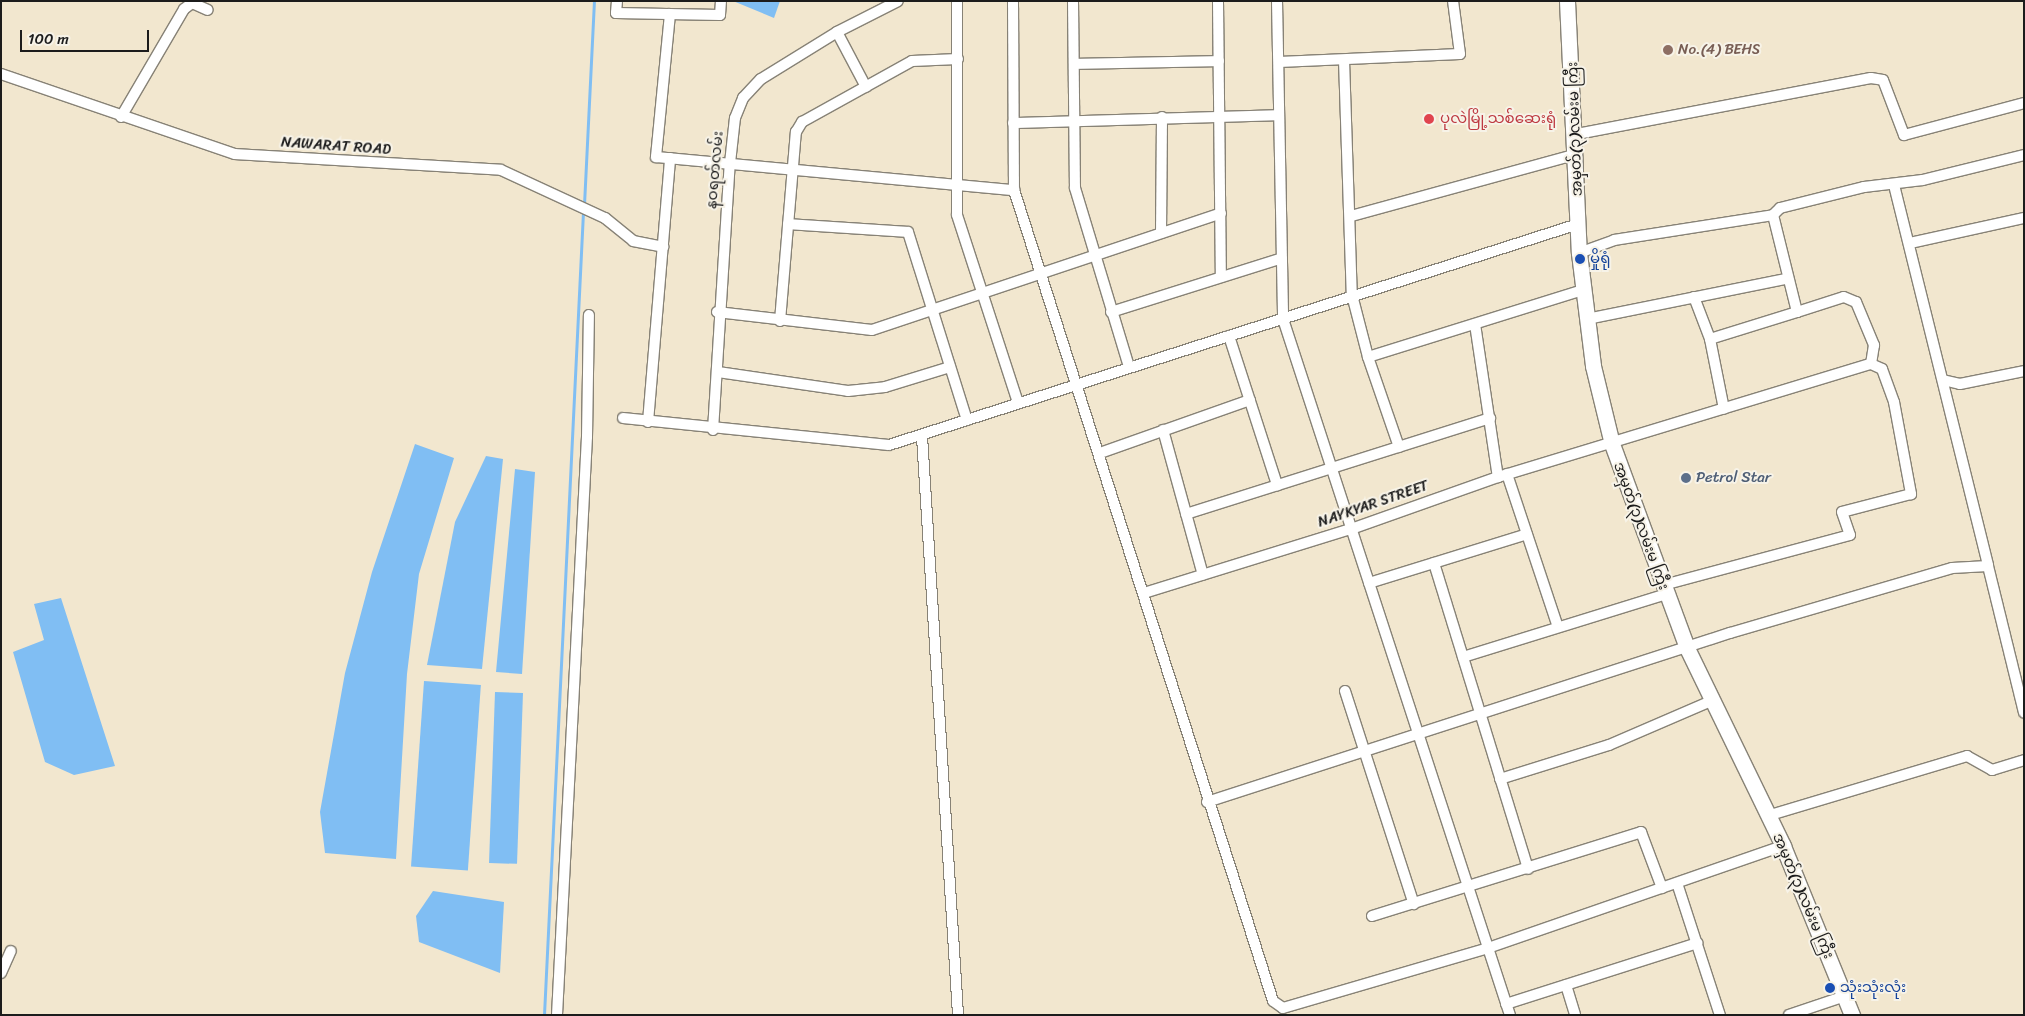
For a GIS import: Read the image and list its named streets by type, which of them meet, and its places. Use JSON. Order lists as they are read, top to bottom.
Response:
{
  "streets": {
    "main road": ["အမှတ်(၃)လမ်းမ ကြီး"],
    "street": ["NAWARAT ROAD", "နဝရတ်လမ်း", "NAYKYAR STREET"]
  },
  "crossings": [
    ["အမှတ်(၃)လမ်းမ ကြီး", "NAYKYAR STREET"]
  ],
  "places": [
    "No.(4) BEHS",
    "ပုလဲမြို့သစ်ဆေးရုံ",
    "မှိုရုံ",
    "Petrol Star",
    "သုံးသုံးလုံး"
  ],
  "scale_bar": "100 m"
}
